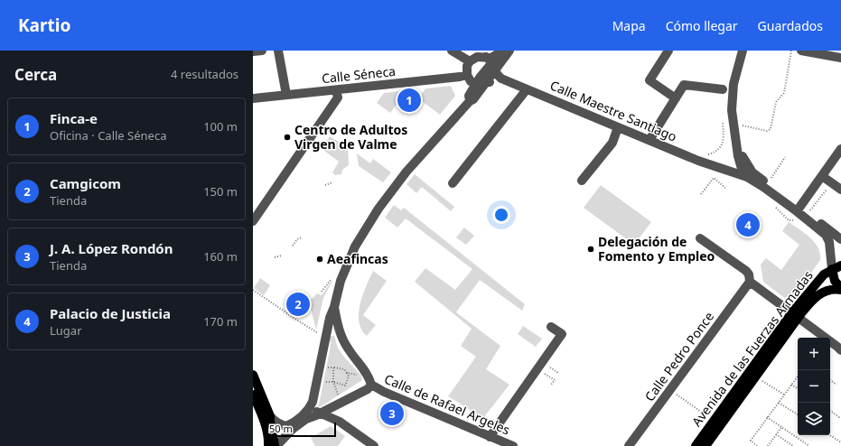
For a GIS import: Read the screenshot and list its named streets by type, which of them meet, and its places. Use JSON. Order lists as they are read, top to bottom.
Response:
{
  "streets": {
    "main road": ["Avenida de las Fuerzas Armadas"],
    "street": [
      "Calle Séneca",
      "Calle Maestre Santiago",
      "Calle Pedro Ponce",
      "Calle de Rafael Argeles"
    ]
  },
  "places": ["Centro de Adultos Virgen de Valme", "Delegación de Fomento y Empleo", "Aeafincas"],
  "scale_bar": "50 m",
  "page": {
    "header": "Kartio",
    "nav": ["Mapa", "Cómo llegar", "Guardados"],
    "heading": ["Cerca", "4 resultados"],
    "pins": [
      "1",
      "4",
      "2",
      "3"
    ],
    "list": [
      {
        "mark": "1",
        "name": "Finca-e",
        "note": "Oficina · Calle Séneca",
        "value": "100 m"
      },
      {
        "mark": "2",
        "name": "Camgicom",
        "note": "Tienda",
        "value": "150 m"
      },
      {
        "mark": "3",
        "name": "J. A. López Rondón",
        "note": "Tienda",
        "value": "160 m"
      },
      {
        "mark": "4",
        "name": "Palacio de Justicia",
        "note": "Lugar",
        "value": "170 m"
      }
    ],
    "map_buttons": ["+", "−"],
    "scale": "50 m"
  }
}
